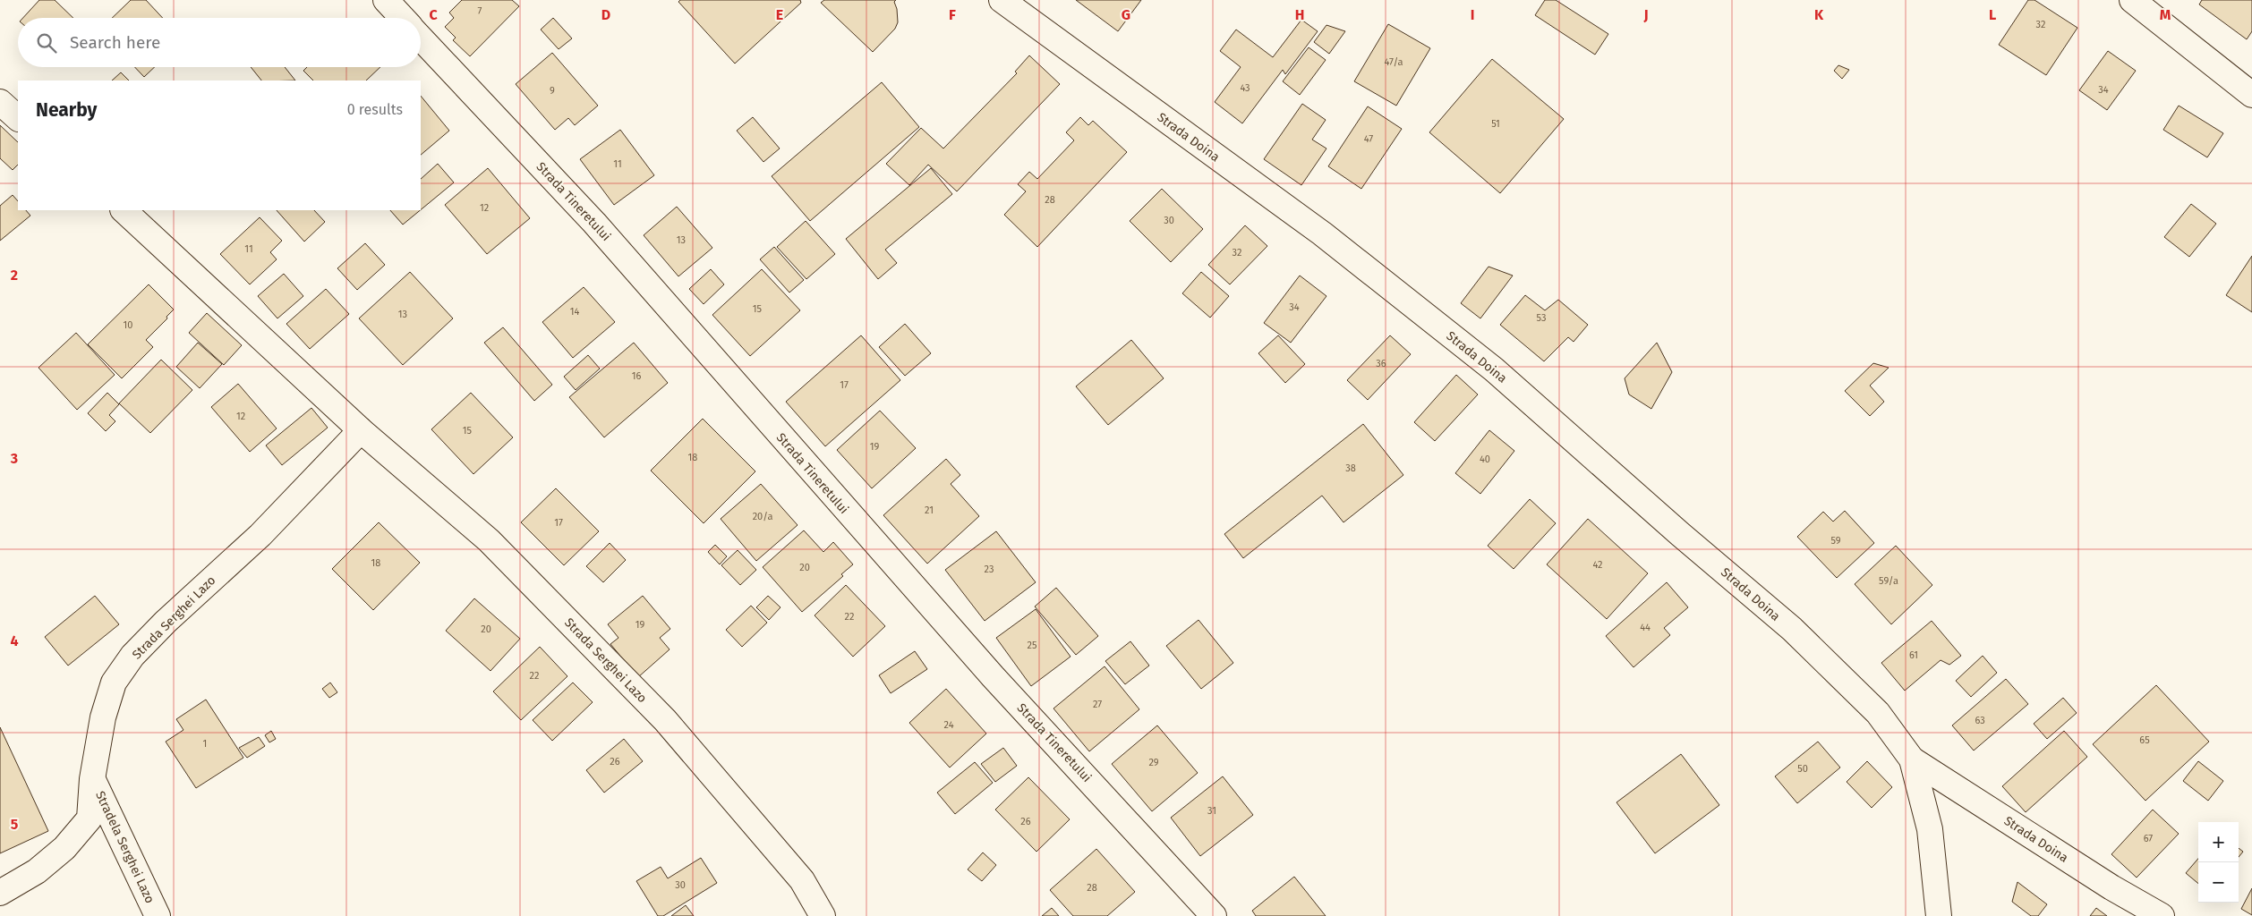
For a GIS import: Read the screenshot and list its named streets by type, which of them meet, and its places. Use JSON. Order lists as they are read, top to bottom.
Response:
{
  "streets": {
    "street": [
      "Strada Doina",
      "Strada Tineretului",
      "Strada Serghei Lazo",
      "Stradela Serghei Lazo"
    ]
  },
  "crossings": [
    ["Strada Serghei Lazo", "Stradela Serghei Lazo"]
  ],
  "house_numbers": [
    "7",
    "32",
    "47/a",
    "43",
    "34",
    "9",
    "51",
    "47",
    "11",
    "28",
    "12",
    "30",
    "13",
    "11",
    "32",
    "34",
    "15",
    "14",
    "13",
    "53",
    "10",
    "36",
    "16",
    "17",
    "12",
    "15",
    "19",
    "18",
    "40",
    "38",
    "21",
    "20/a",
    "17",
    "59",
    "18",
    "42",
    "20",
    "23",
    "59/a",
    "22",
    "19",
    "44",
    "20",
    "25",
    "61",
    "22",
    "27",
    "63",
    "24",
    "65",
    "1",
    "26",
    "29",
    "50",
    "31",
    "26",
    "67",
    "30",
    "28"
  ],
  "page": {
    "search": "Search here",
    "heading": ["Nearby", "0 results"],
    "map_buttons": ["+", "−"]
  },
  "grid": {
    "columns": [
      "C",
      "D",
      "E",
      "F",
      "G",
      "H",
      "I",
      "J",
      "K",
      "L",
      "M"
    ],
    "rows": [
      "2",
      "3",
      "4",
      "5"
    ]
  }
}
